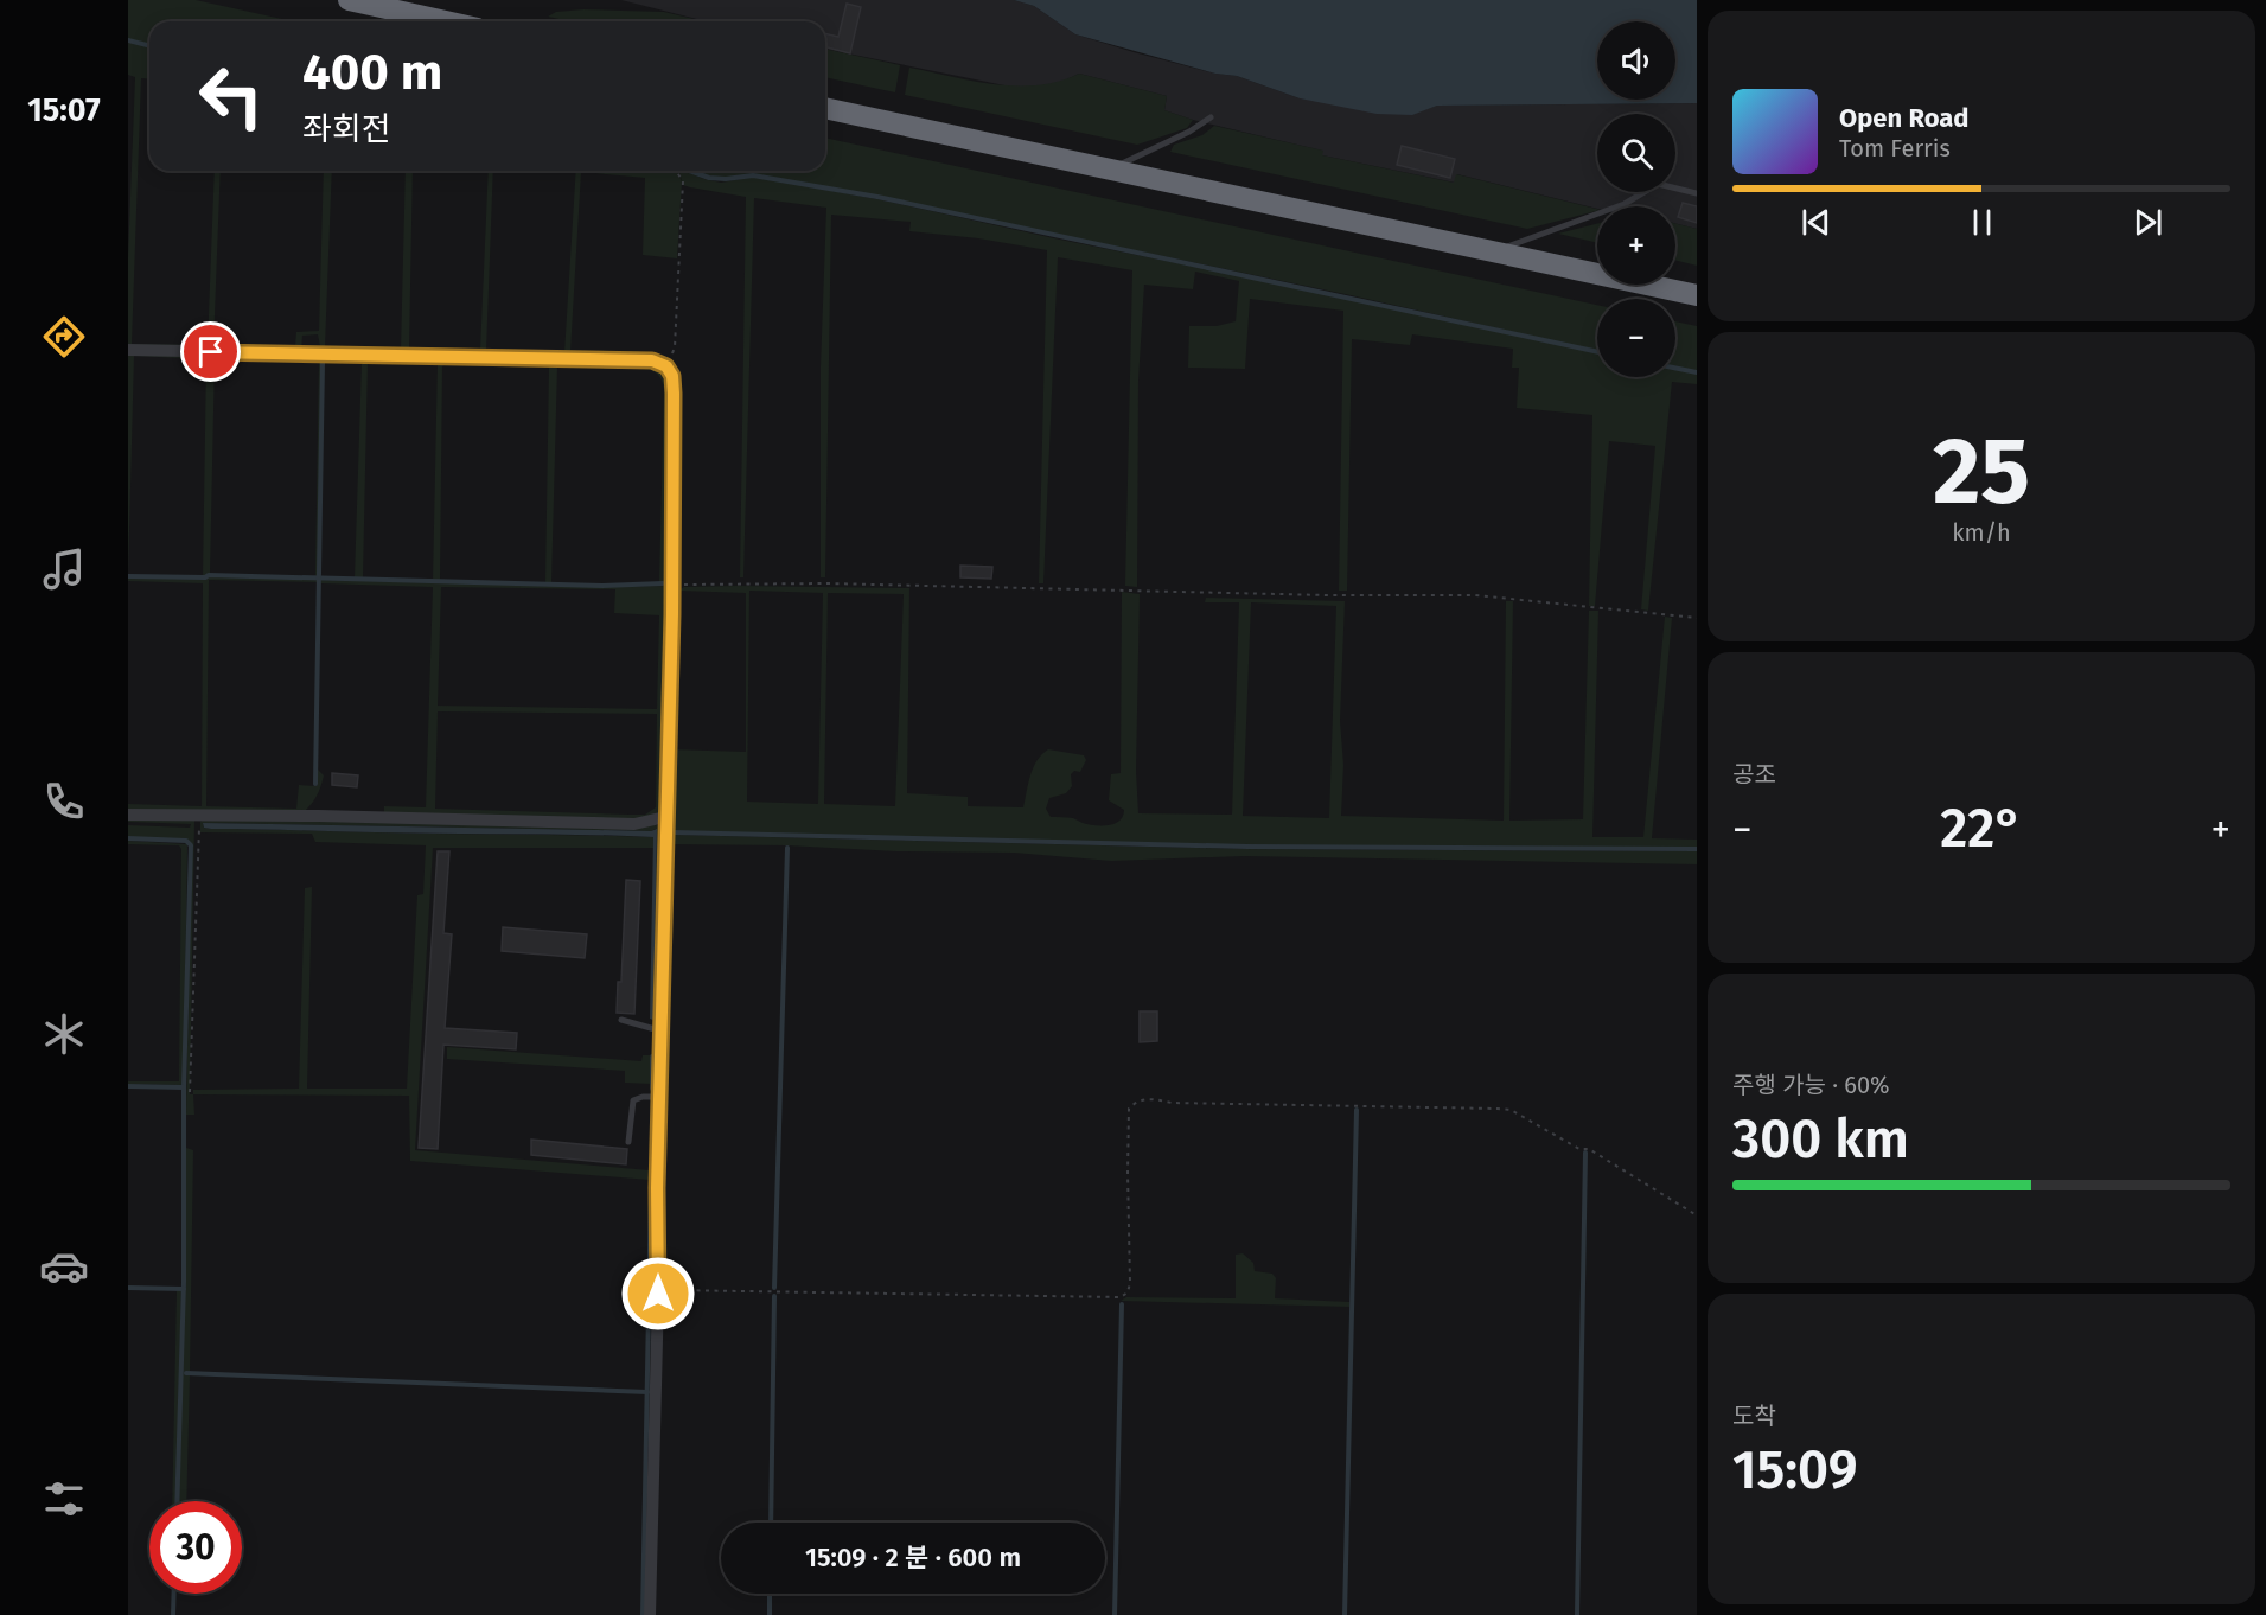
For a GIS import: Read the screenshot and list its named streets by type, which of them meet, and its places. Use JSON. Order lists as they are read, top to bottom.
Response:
{
  "page": {
    "tabs": "15:07",
    "map_buttons": ["+", "−"],
    "turn": ["400 m", "좌회전"],
    "song": ["Open Road", "Tom Ferris"],
    "tile": [
      ["25", "km/h"],
      "공조",
      ["주행 가능 · 60%", "300 km"],
      ["도착", "15:09"]
    ],
    "heat": ["−", "22°", "+"],
    "limit": "30",
    "trip": "15:09 · 2 분 · 600 m"
  }
}
